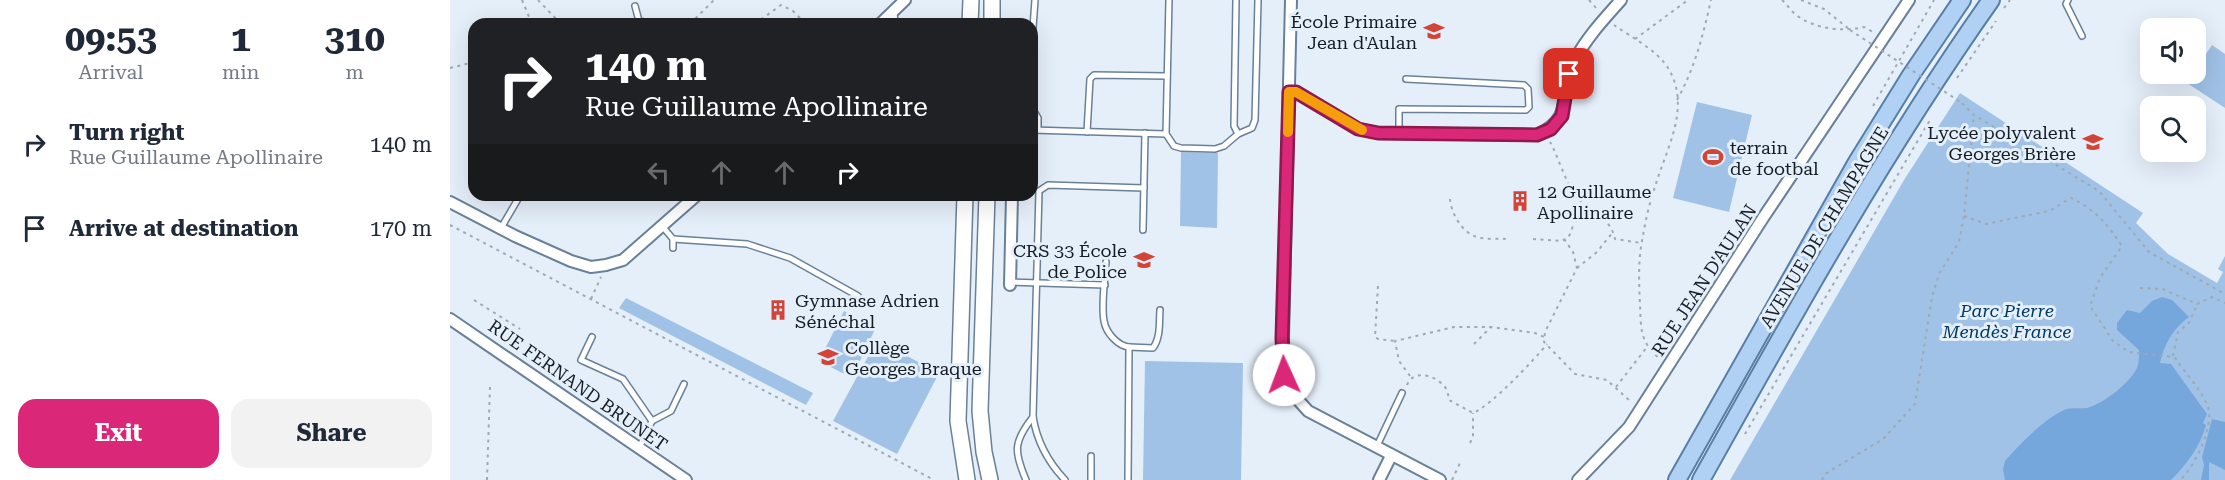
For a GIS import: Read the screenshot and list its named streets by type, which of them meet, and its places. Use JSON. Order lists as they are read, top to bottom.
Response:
{
  "streets": {
    "main road": ["AVENUE DE CHAMPAGNE"],
    "street": ["RUE JEAN D'AULAN", "RUE FERNAND BRUNET"]
  },
  "parks": ["Parc Pierre Mendès France"],
  "places": {
    "school or university": [
      "École Primaire Jean d'Aulan",
      "Lycée polyvalent Georges Brière",
      "CRS 33 École de Police",
      "Collège Georges Braque"
    ],
    "sports": ["terrain de footbal"],
    "building": ["12 Guillaume Apollinaire", "Gymnase Adrien Sénéchal"]
  },
  "page": {
    "eta": [
      "09:53",
      "Arrival",
      "1",
      "min",
      "310",
      "m"
    ],
    "turn": ["140 m", "Rue Guillaume Apollinaire"],
    "list": [
      {
        "name": "Turn right",
        "note": "Rue Guillaume Apollinaire",
        "value": "140 m"
      },
      {
        "name": "Arrive at destination",
        "value": "170 m"
      }
    ],
    "buttons": ["Exit", "Share"]
  }
}
